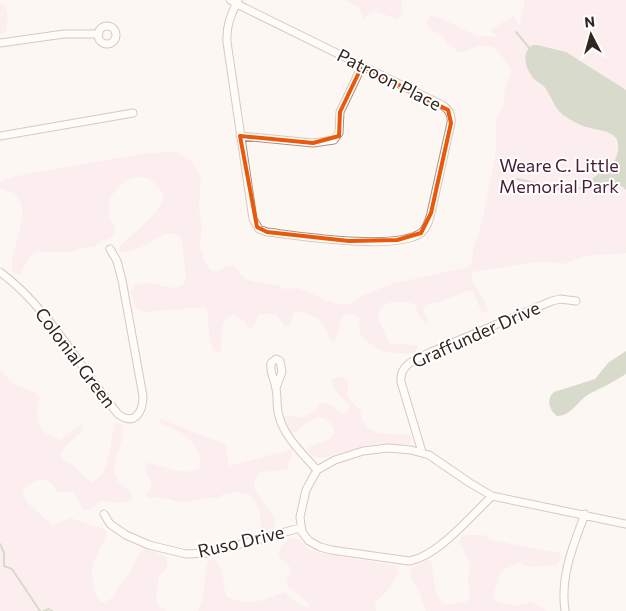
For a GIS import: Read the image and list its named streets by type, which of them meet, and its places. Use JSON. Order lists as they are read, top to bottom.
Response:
{
  "streets": {
    "street": [
      "Patroon Place",
      "Graffunder Drive",
      "Colonial Green",
      "Ruso Drive"
    ]
  },
  "parks": ["Weare C. Little Memorial Park"],
  "north": "top"
}
